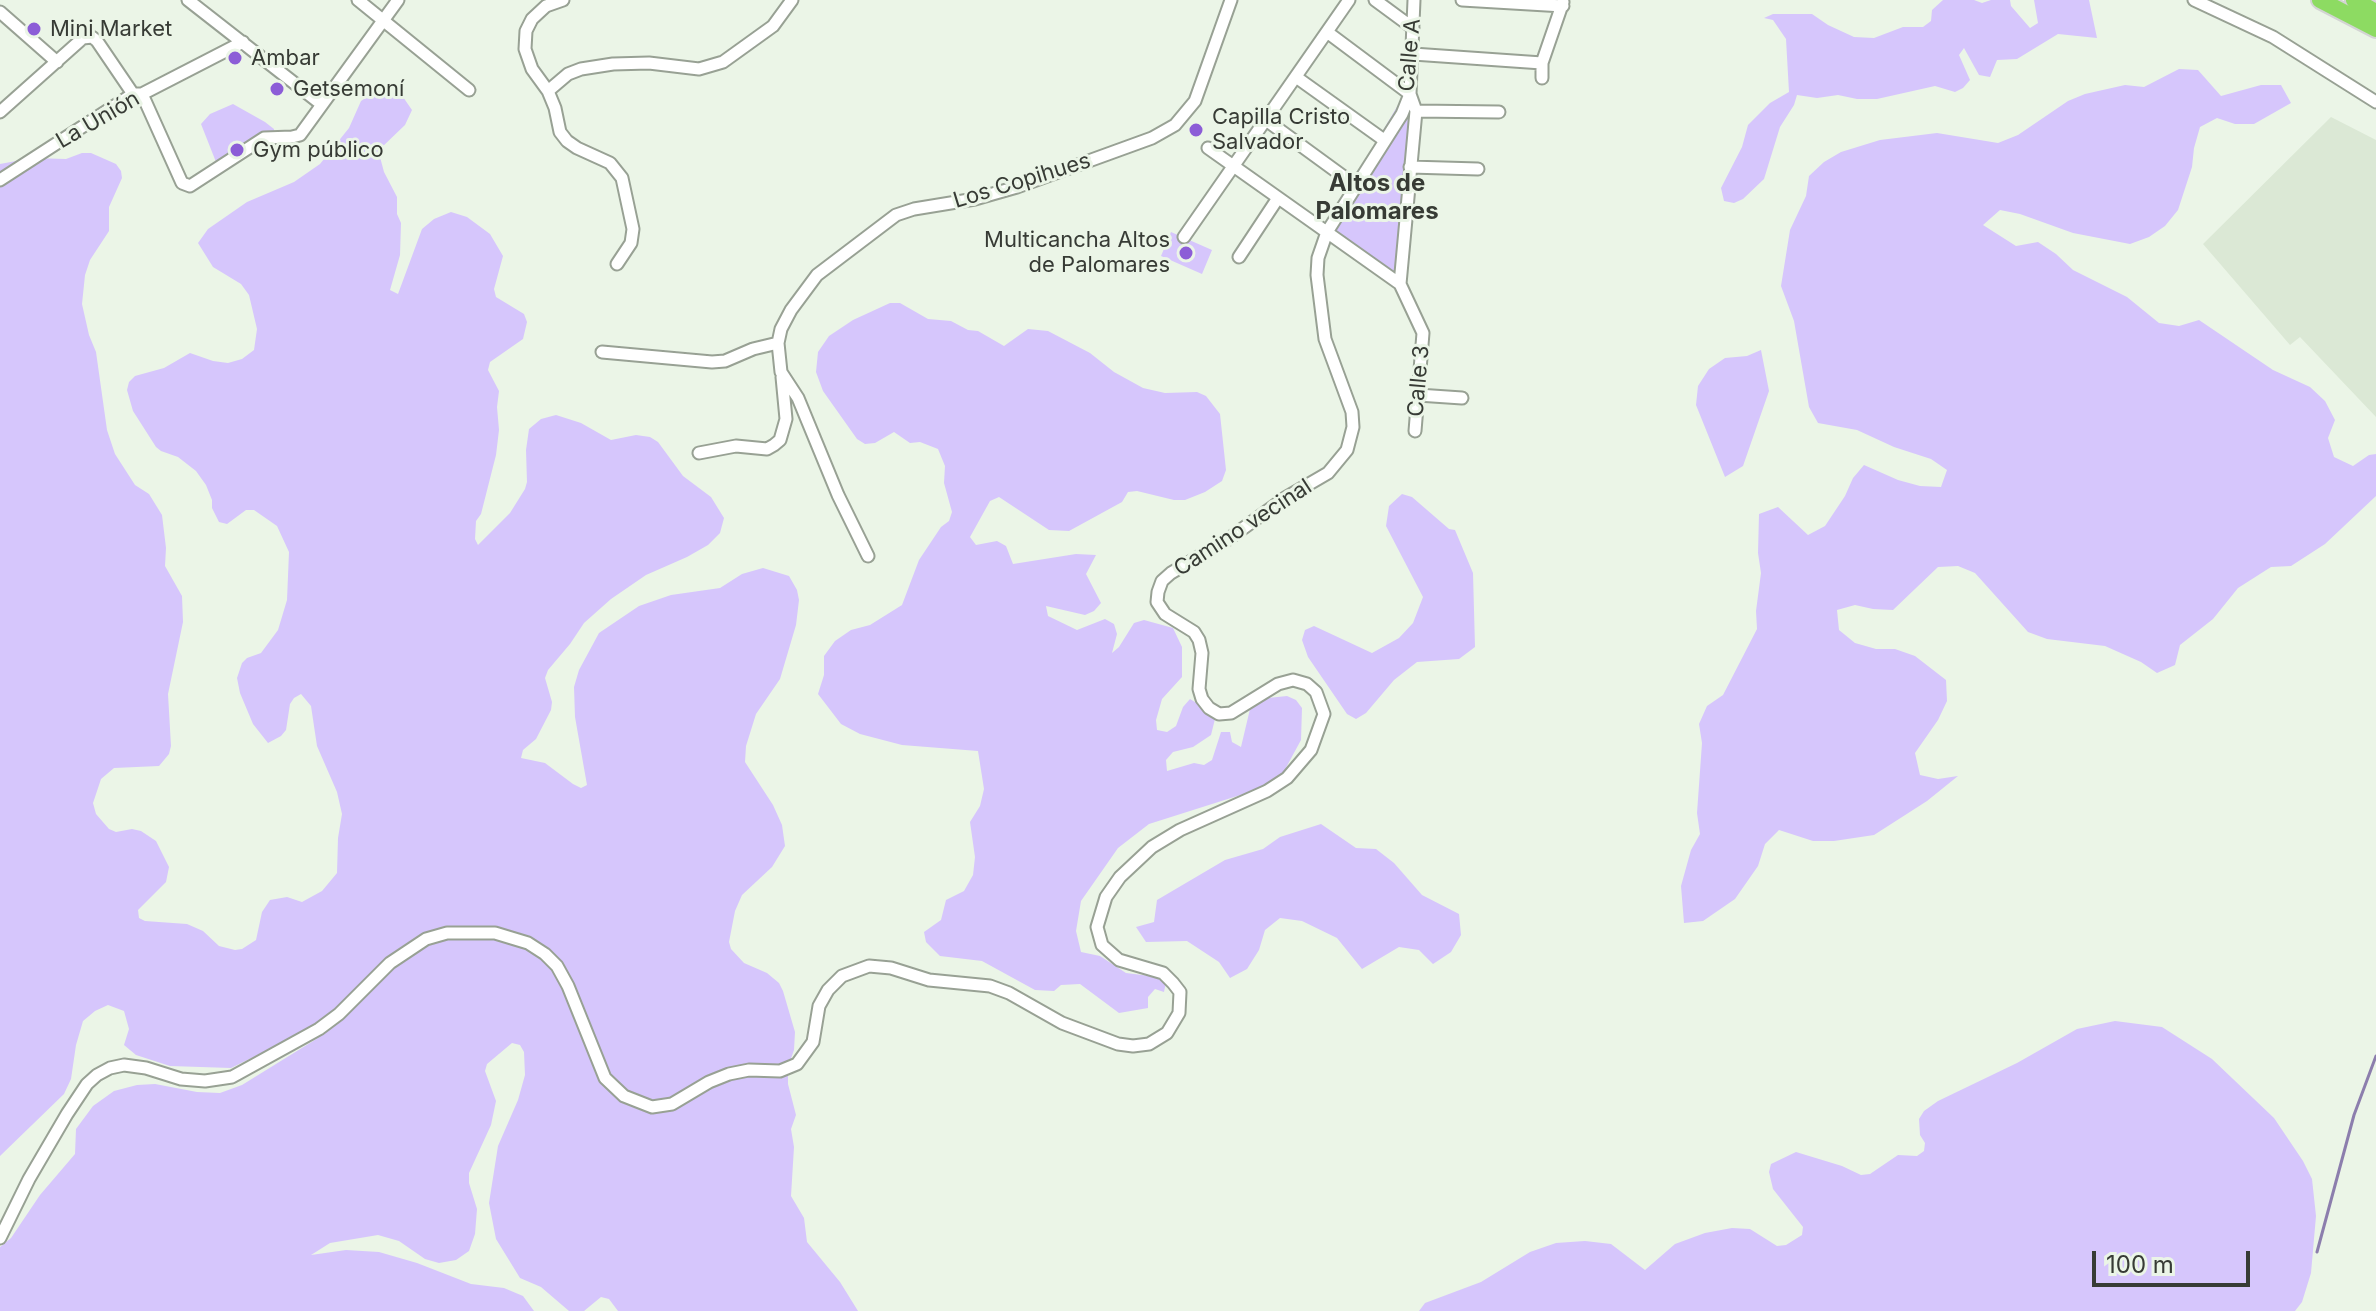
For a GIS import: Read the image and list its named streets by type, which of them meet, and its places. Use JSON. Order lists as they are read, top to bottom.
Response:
{
  "streets": {
    "street": [
      "Calle A",
      "La Unión",
      "Los Copihues",
      "Calle 3",
      "Camino vecinal"
    ]
  },
  "crossings": [
    ["Calle A", "Calle 3"],
    ["Calle A", "Camino vecinal"],
    ["Calle 3", "Camino vecinal"]
  ],
  "districts": ["Altos de Palomares"],
  "places": [
    "Mini Market",
    "Ambar",
    "Getsemoní",
    "Capilla Cristo Salvador",
    "Gym público",
    "Multicancha Altos de Palomares"
  ],
  "scale_bar": "100 m"
}
